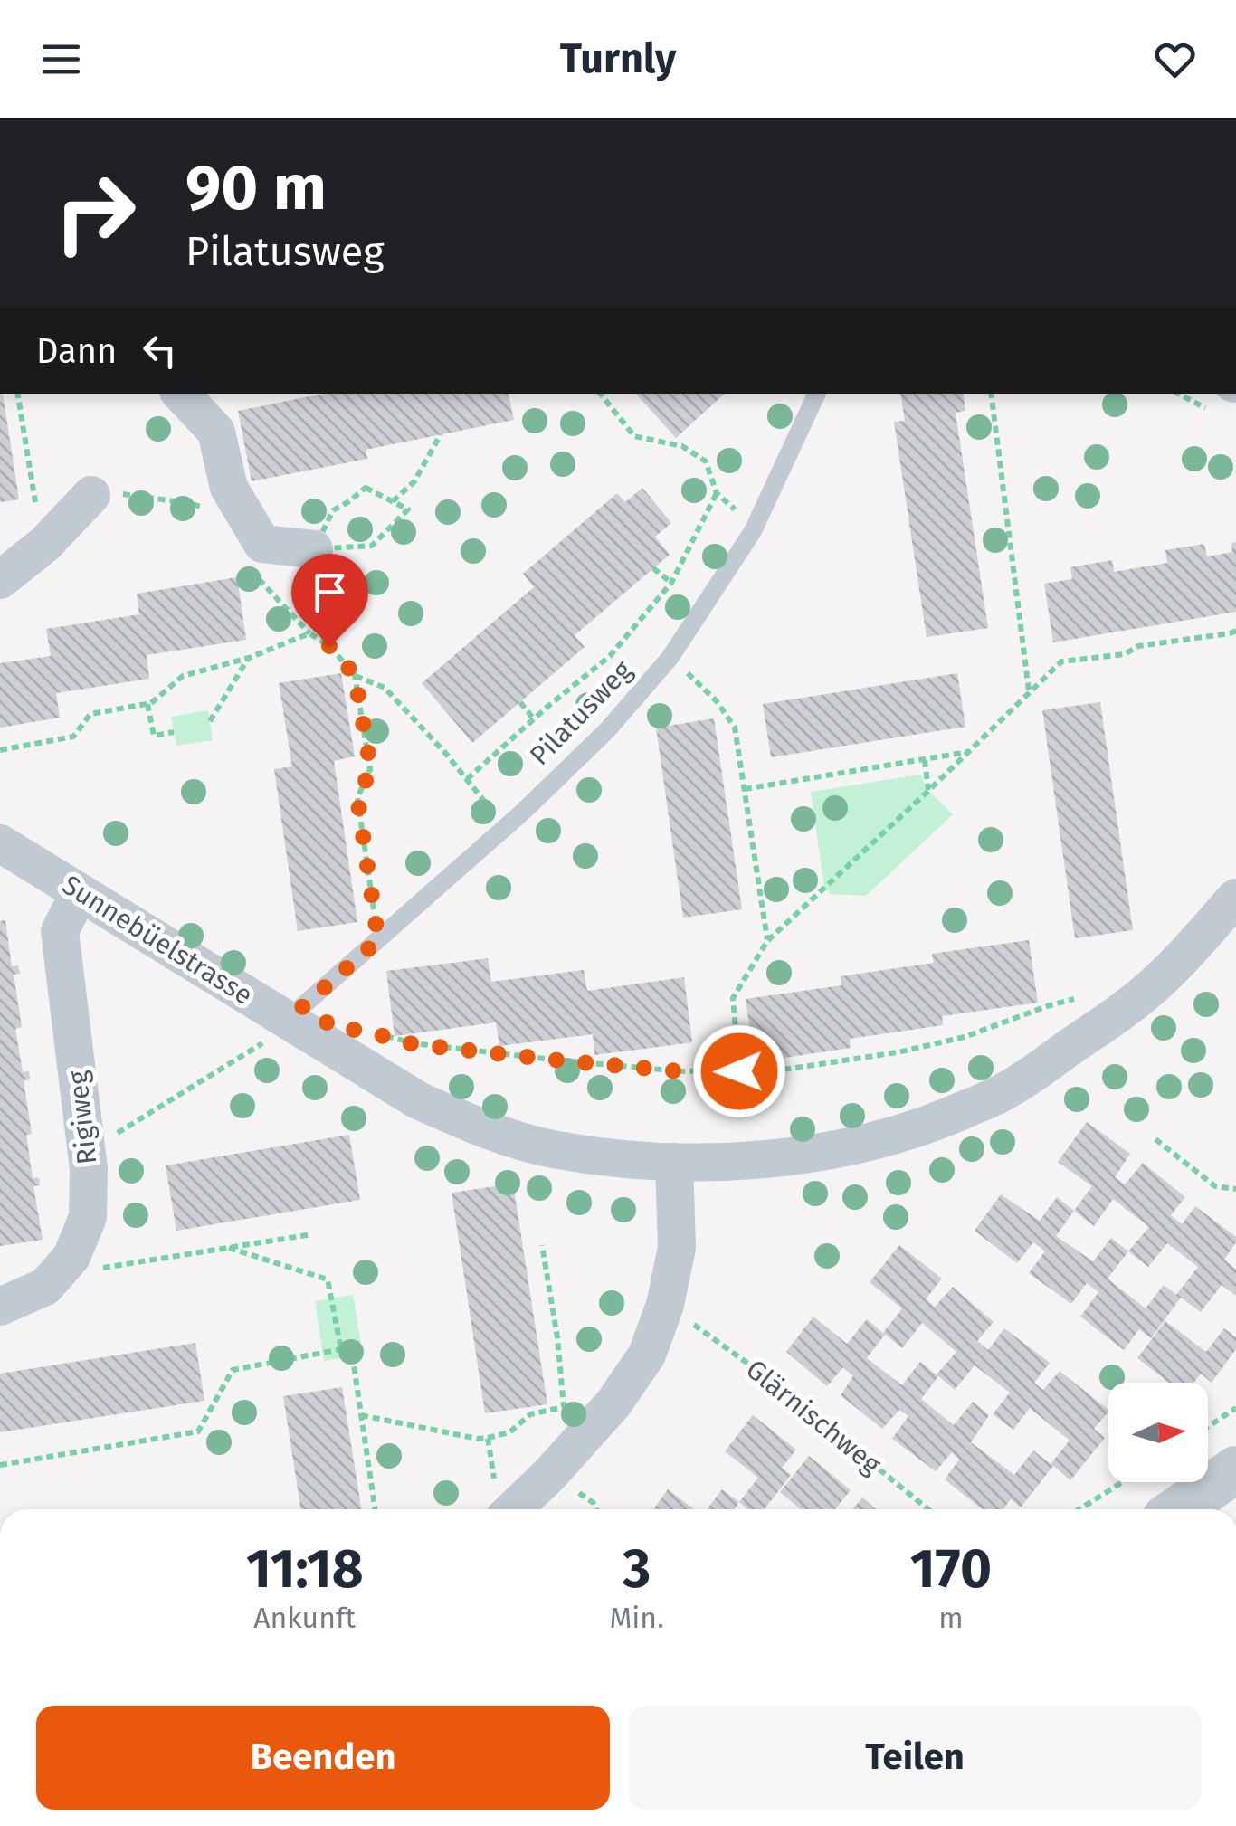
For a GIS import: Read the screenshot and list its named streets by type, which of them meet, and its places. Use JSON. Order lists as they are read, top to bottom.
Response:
{
  "streets": {
    "street": ["Sunnebüelstrasse", "Rigiweg"],
    "lane": ["Pilatusweg"],
    "path": ["Glärnischweg"]
  },
  "crossings": [
    ["Sunnebüelstrasse", "Rigiweg"]
  ],
  "north": "right",
  "page": {
    "header": "Turnly",
    "turn": ["90 m", "Pilatusweg"],
    "then": "Dann",
    "eta": [
      "11:18",
      "Ankunft",
      "3",
      "Min.",
      "170",
      "m"
    ],
    "buttons": ["Beenden", "Teilen"]
  }
}
